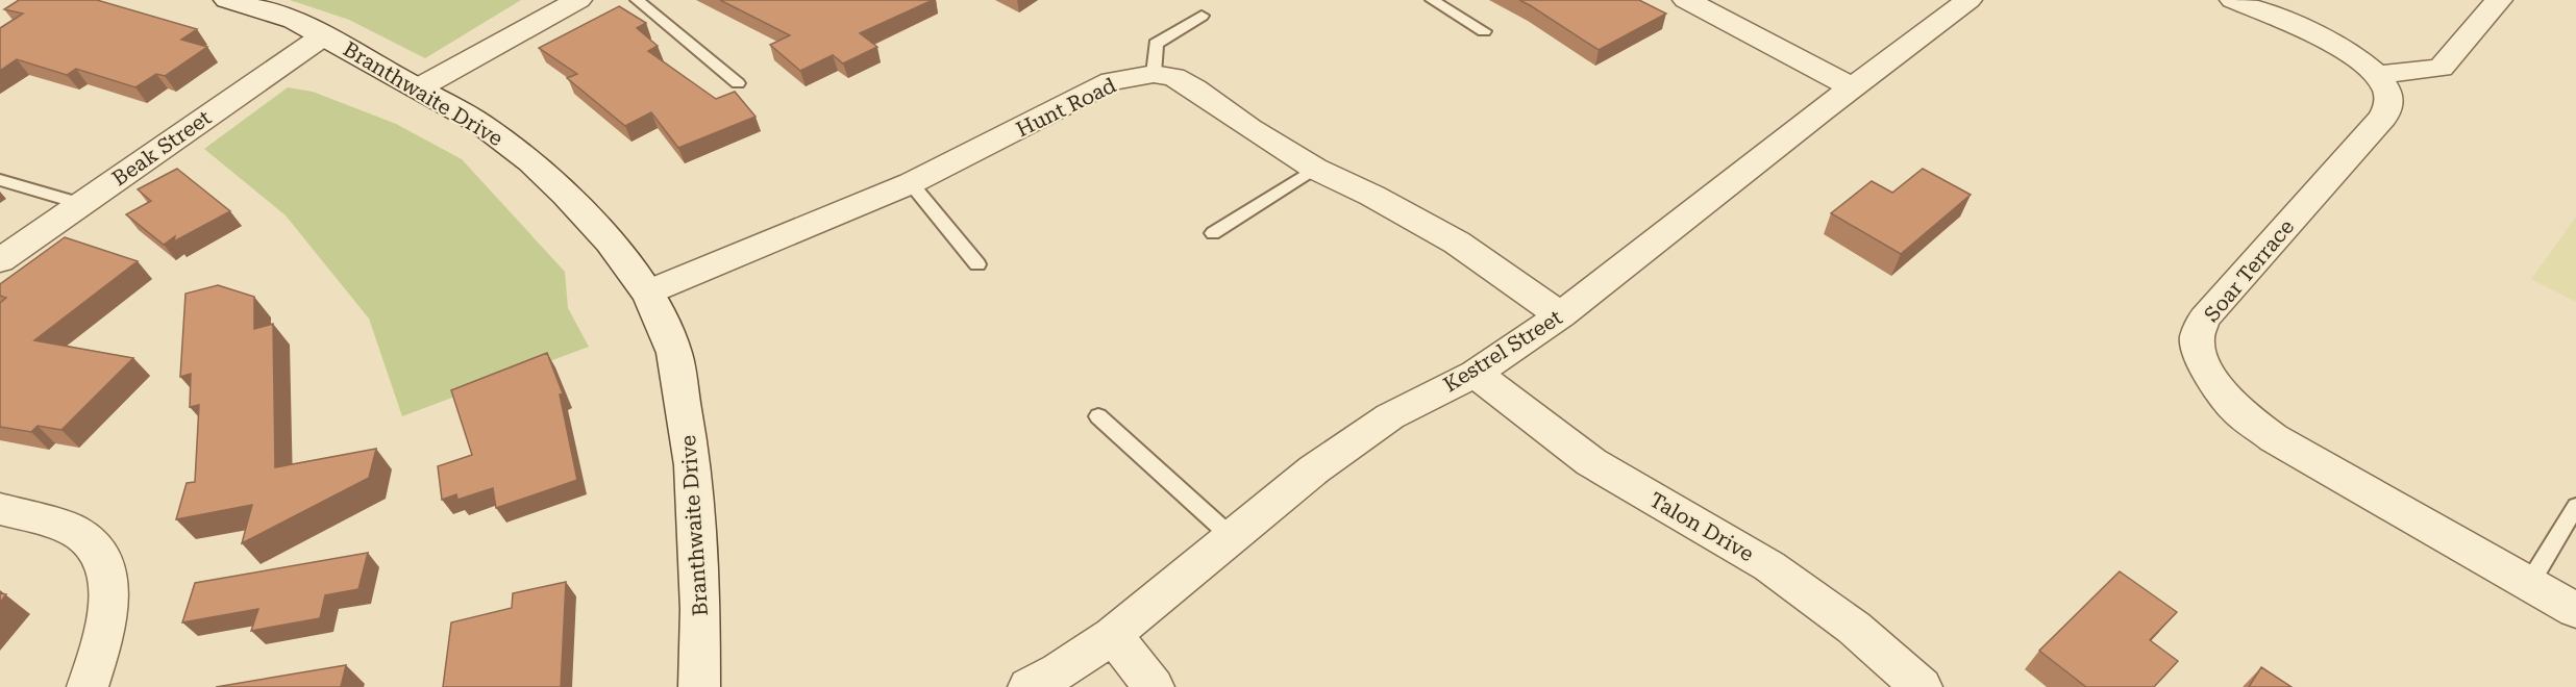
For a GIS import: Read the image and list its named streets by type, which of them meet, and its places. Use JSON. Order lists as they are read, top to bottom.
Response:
{
  "streets": {
    "street": [
      "Branthwaite Drive",
      "Hunt Road",
      "Beak Street",
      "Soar Terrace",
      "Kestrel Street",
      "Talon Drive"
    ]
  },
  "crossings": [
    ["Branthwaite Drive", "Hunt Road"],
    ["Branthwaite Drive", "Beak Street"],
    ["Hunt Road", "Kestrel Street"],
    ["Kestrel Street", "Talon Drive"]
  ]
}
